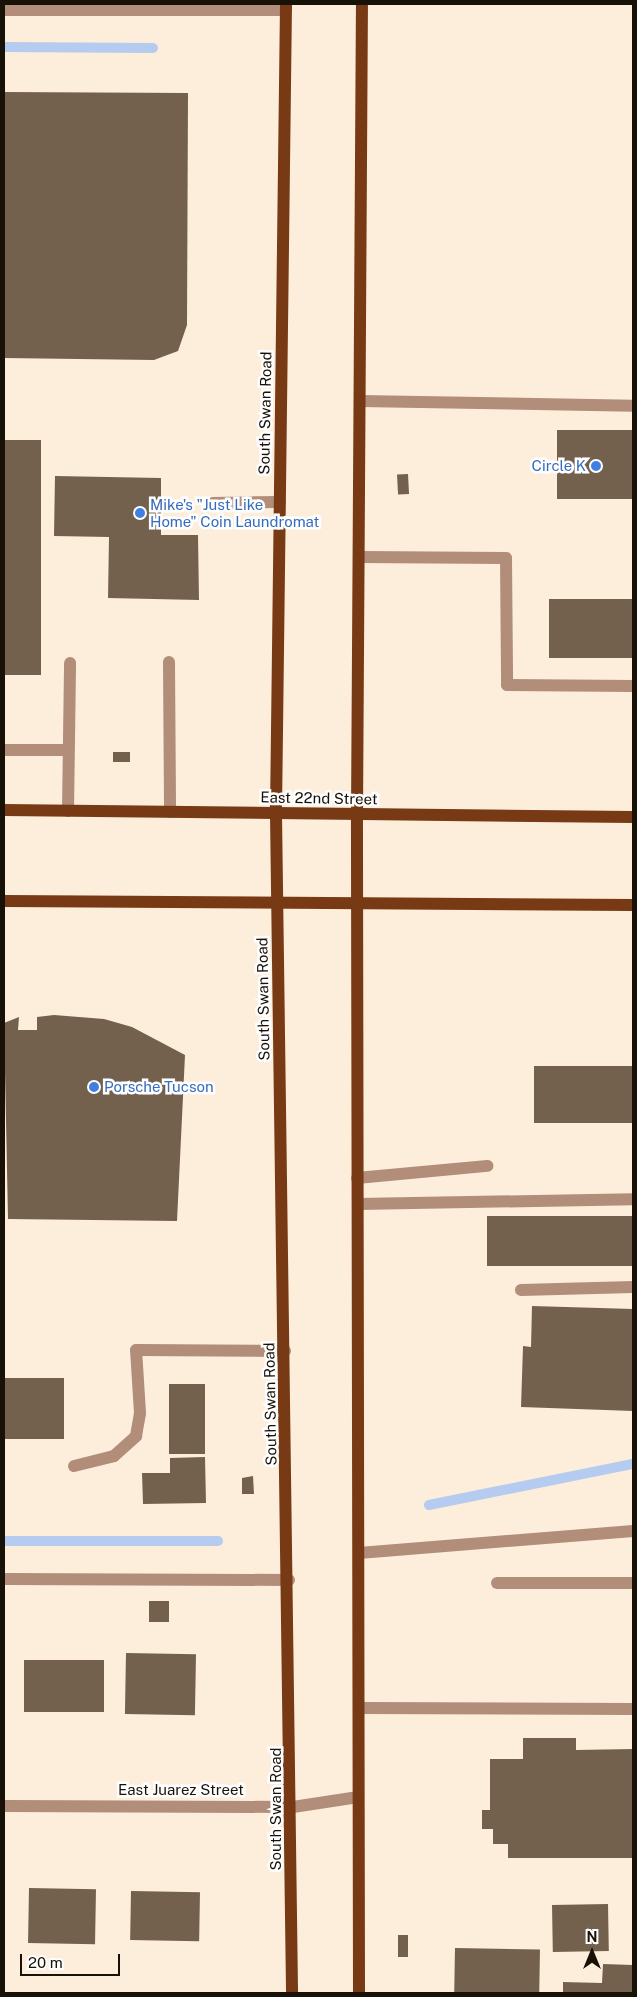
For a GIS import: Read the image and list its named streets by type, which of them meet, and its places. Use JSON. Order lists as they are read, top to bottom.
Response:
{
  "streets": {
    "main road": ["South Swan Road", "East 22nd Street"],
    "street": ["East Juarez Street"]
  },
  "crossings": [
    ["South Swan Road", "East 22nd Street"],
    ["South Swan Road", "East Juarez Street"]
  ],
  "places": ["Circle K", "Mike's \"Just Like Home\" Coin Laundromat", "Porsche Tucson"],
  "scale_bar": "20 m",
  "north": "top"
}
